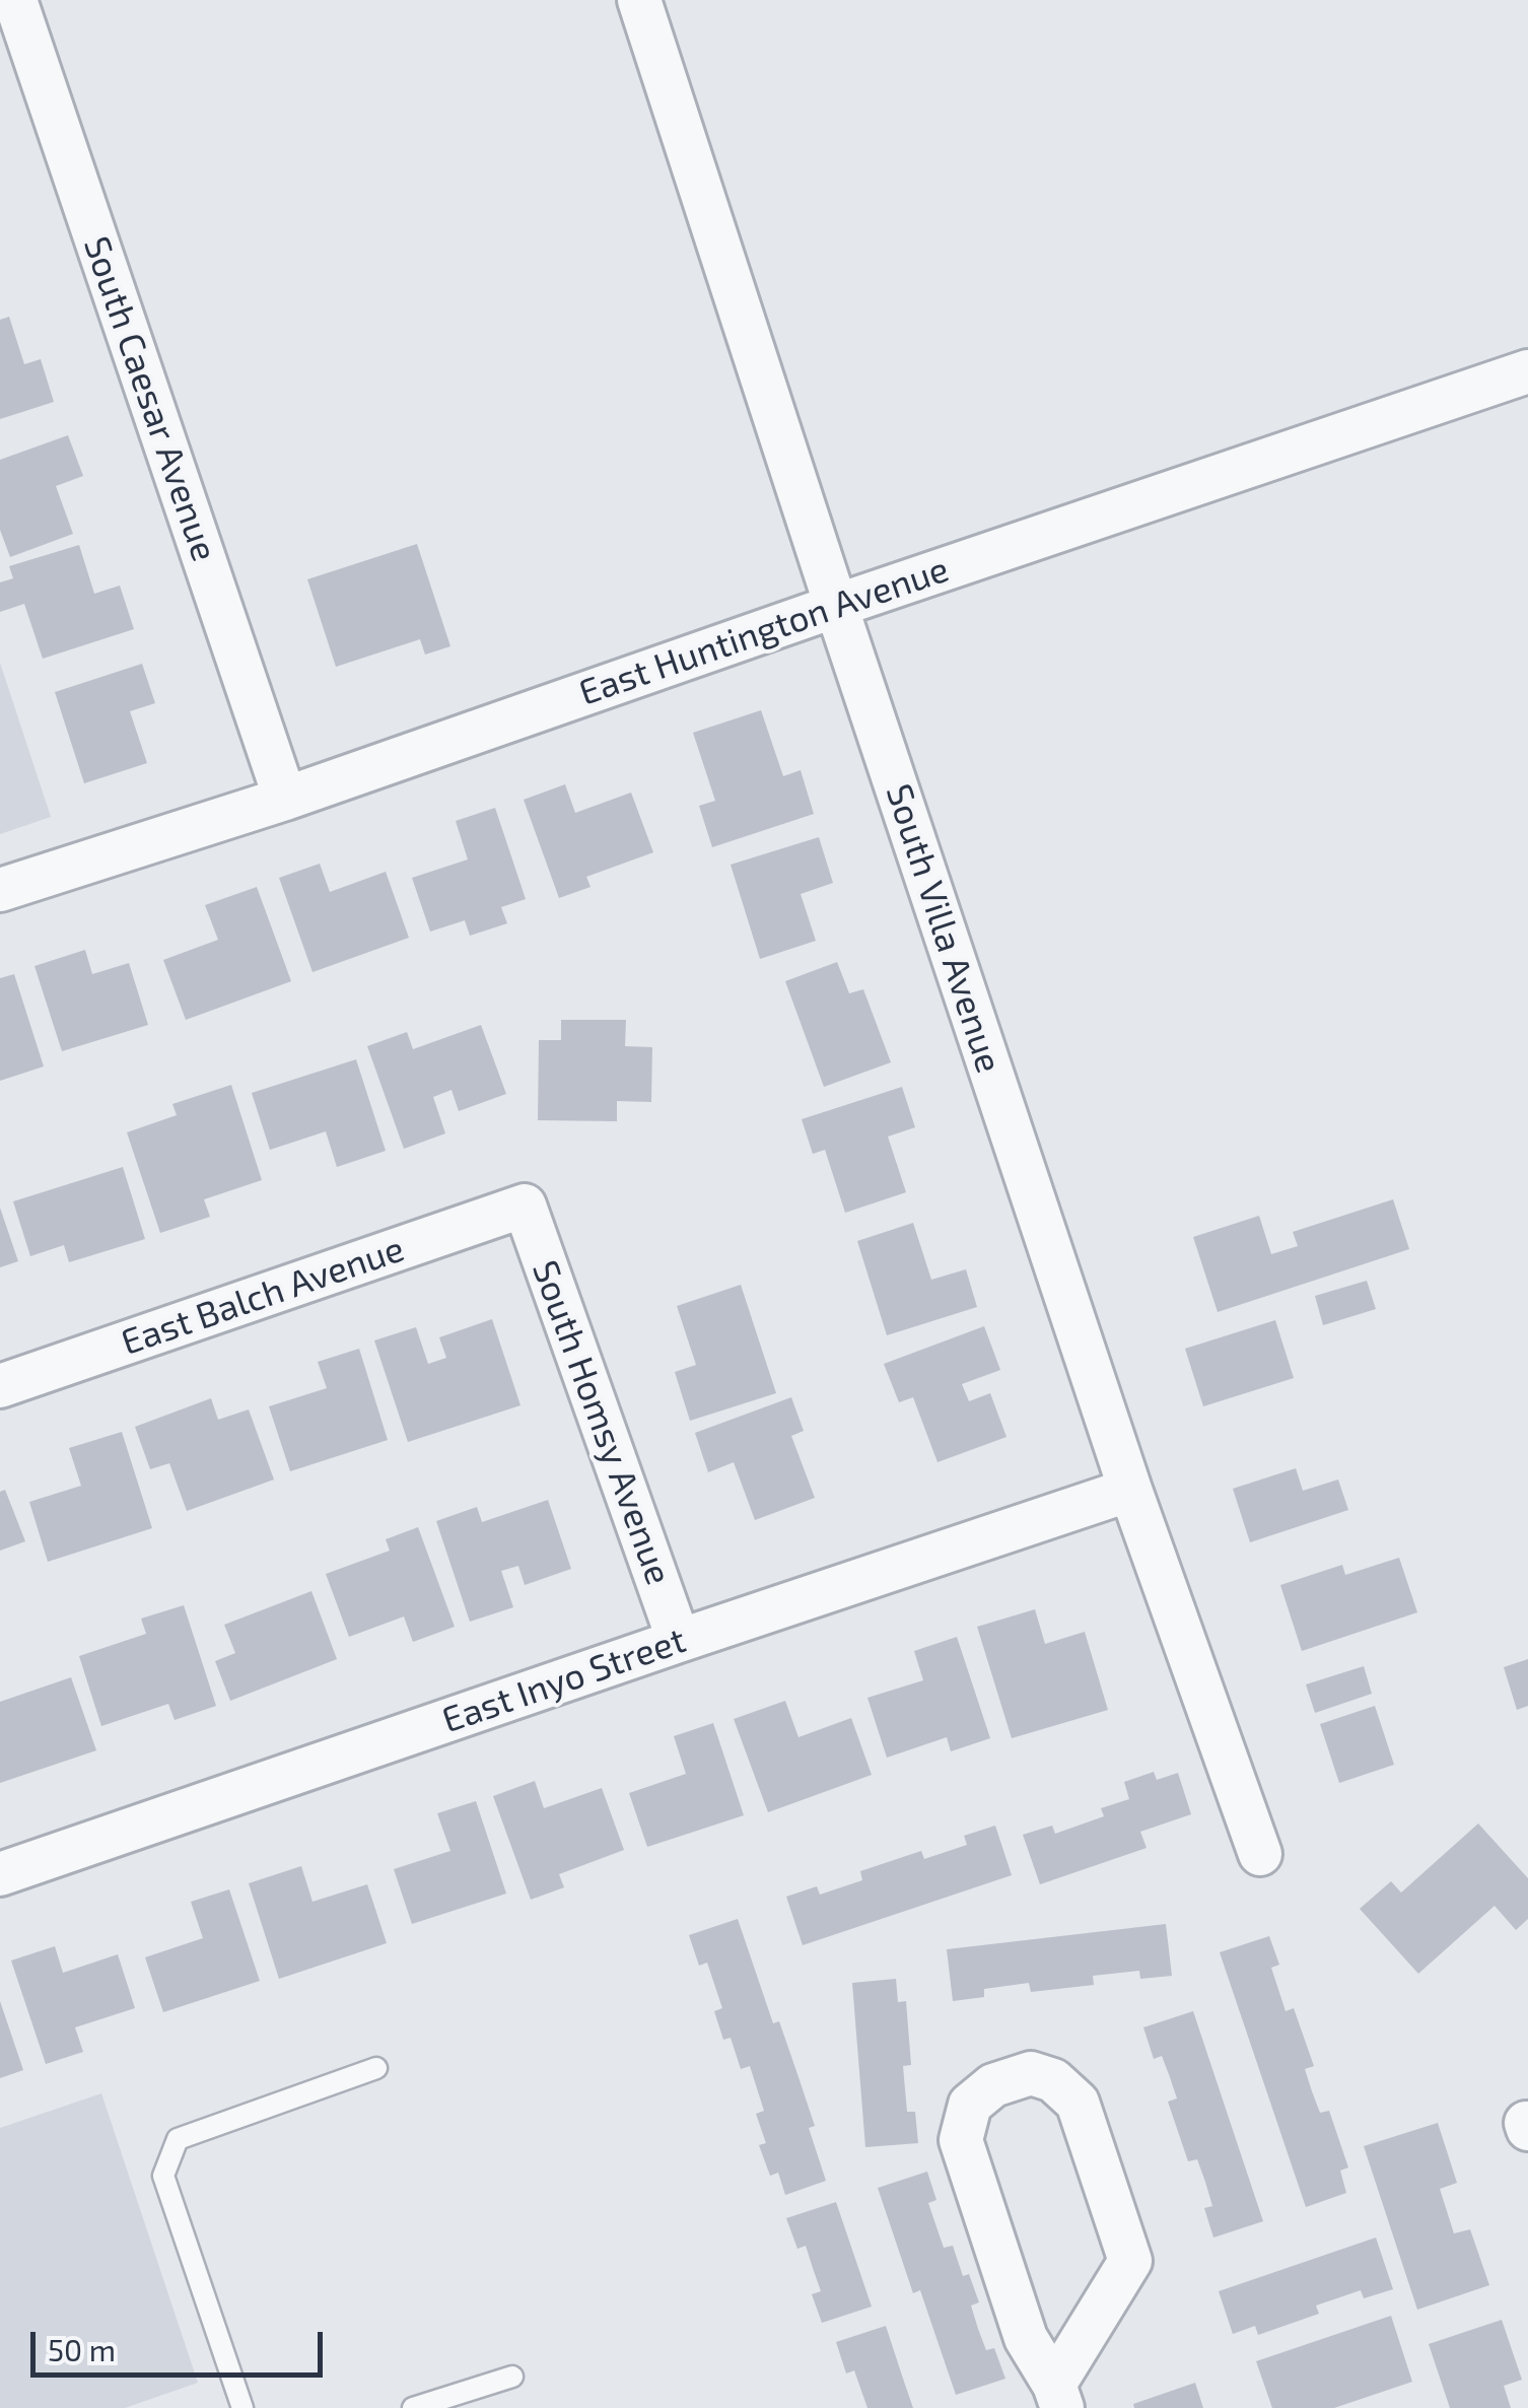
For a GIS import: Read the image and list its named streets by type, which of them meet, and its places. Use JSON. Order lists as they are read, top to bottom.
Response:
{
  "streets": {
    "street": [
      "South Caesar Avenue",
      "East Huntington Avenue",
      "South Villa Avenue",
      "East Balch Avenue",
      "South Homsy Avenue",
      "East Inyo Street"
    ]
  },
  "crossings": [
    ["South Caesar Avenue", "East Huntington Avenue"],
    ["East Huntington Avenue", "South Villa Avenue"],
    ["South Villa Avenue", "East Inyo Street"],
    ["East Balch Avenue", "South Homsy Avenue"],
    ["South Homsy Avenue", "East Inyo Street"]
  ],
  "scale_bar": "50 m"
}
